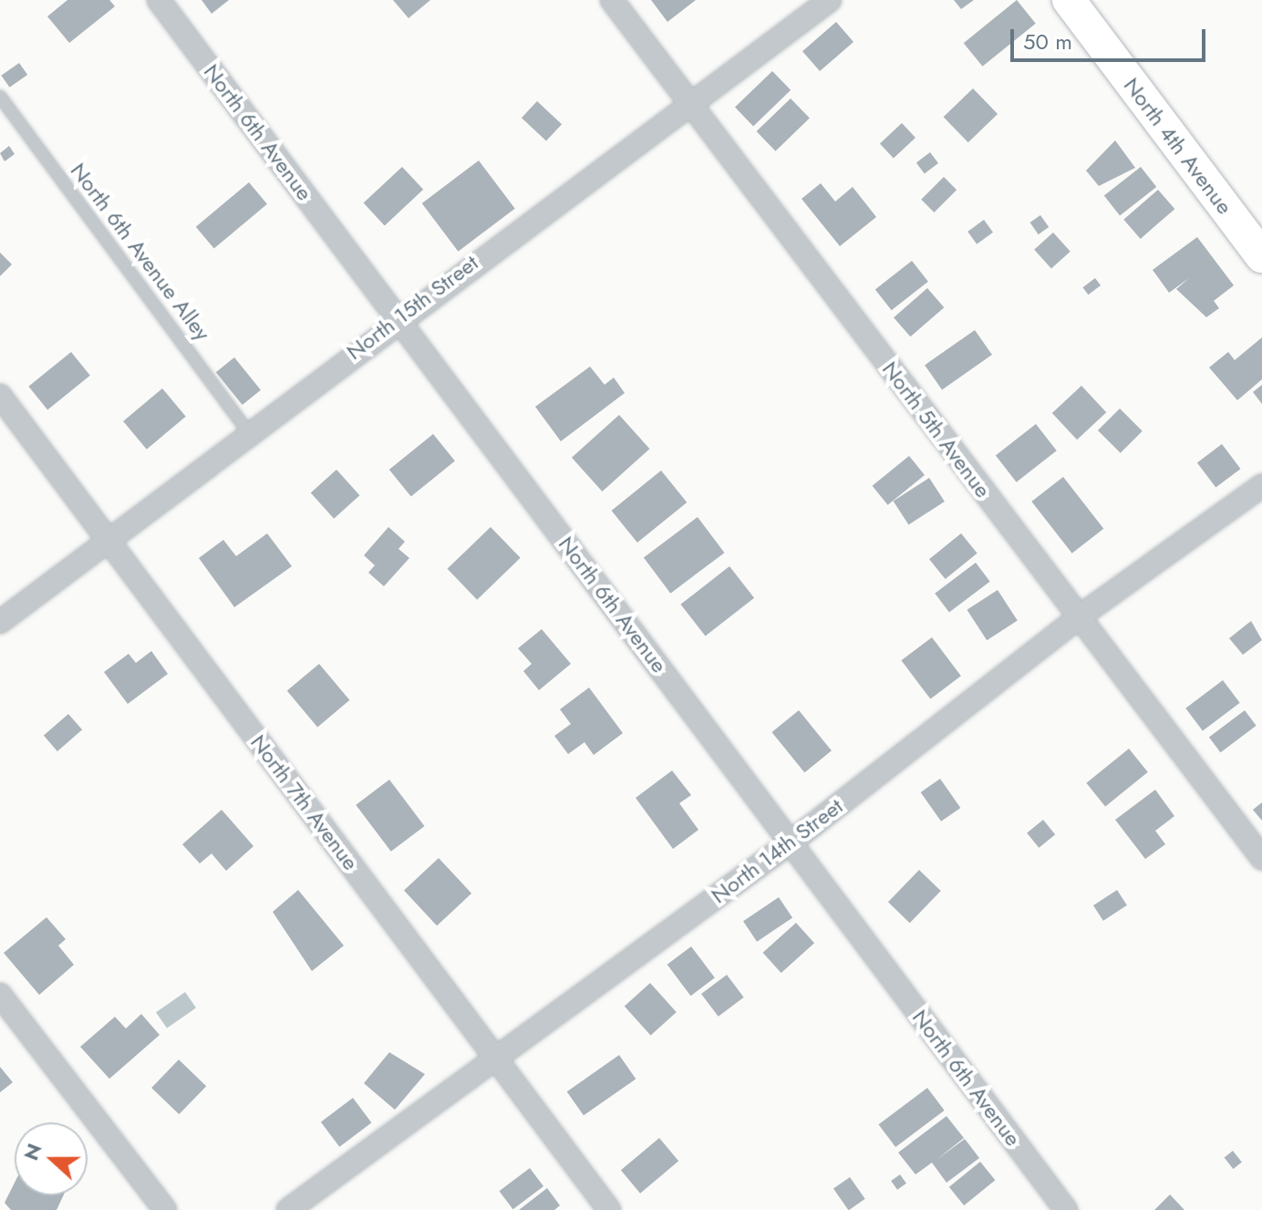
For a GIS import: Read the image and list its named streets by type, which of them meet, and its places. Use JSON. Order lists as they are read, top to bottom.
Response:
{
  "streets": {
    "main road": ["North 4th Avenue"],
    "street": [
      "North 6th Avenue",
      "North 15th Street",
      "North 5th Avenue",
      "North 7th Avenue",
      "North 14th Street"
    ],
    "lane": ["North 6th Avenue Alley"]
  },
  "crossings": [
    ["North 6th Avenue", "North 15th Street"],
    ["North 6th Avenue", "North 14th Street"],
    ["North 6th Avenue Alley", "North 15th Street"],
    ["North 15th Street", "North 5th Avenue"],
    ["North 15th Street", "North 7th Avenue"],
    ["North 5th Avenue", "North 14th Street"],
    ["North 7th Avenue", "North 14th Street"]
  ],
  "scale_bar": "50 m",
  "north": "left"
}
